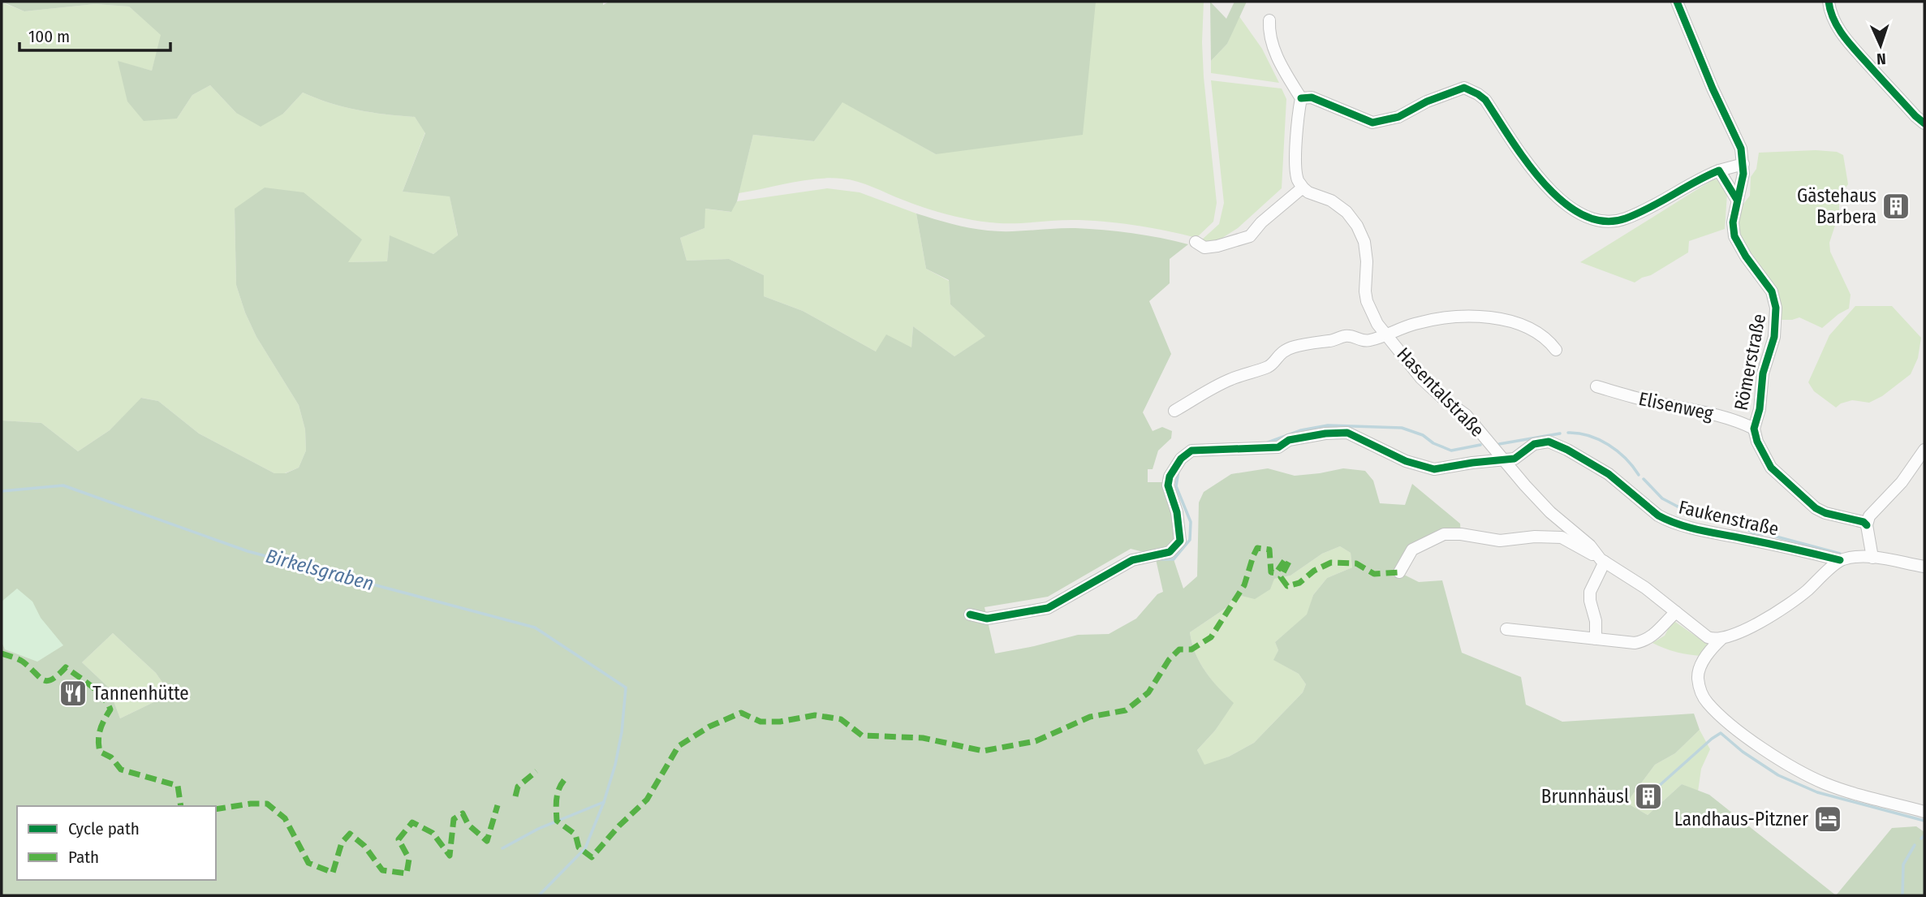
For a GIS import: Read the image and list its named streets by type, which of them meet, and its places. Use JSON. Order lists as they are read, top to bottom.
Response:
{
  "streets": {
    "street": [
      "Römerstraße",
      "Hasentalstraße",
      "Elisenweg",
      "Faukenstraße"
    ]
  },
  "crossings": [
    ["Römerstraße", "Elisenweg"],
    ["Hasentalstraße", "Faukenstraße"]
  ],
  "water": ["Birkelsgraben"],
  "places": {
    "building": ["Gästehaus Barbera", "Brunnhäusl"],
    "restaurant": ["Tannenhütte"],
    "hotel": ["Landhaus-Pitzner"]
  },
  "legend": ["Cycle path", "Path"],
  "scale_bar": "100 m",
  "north": "bottom"
}
